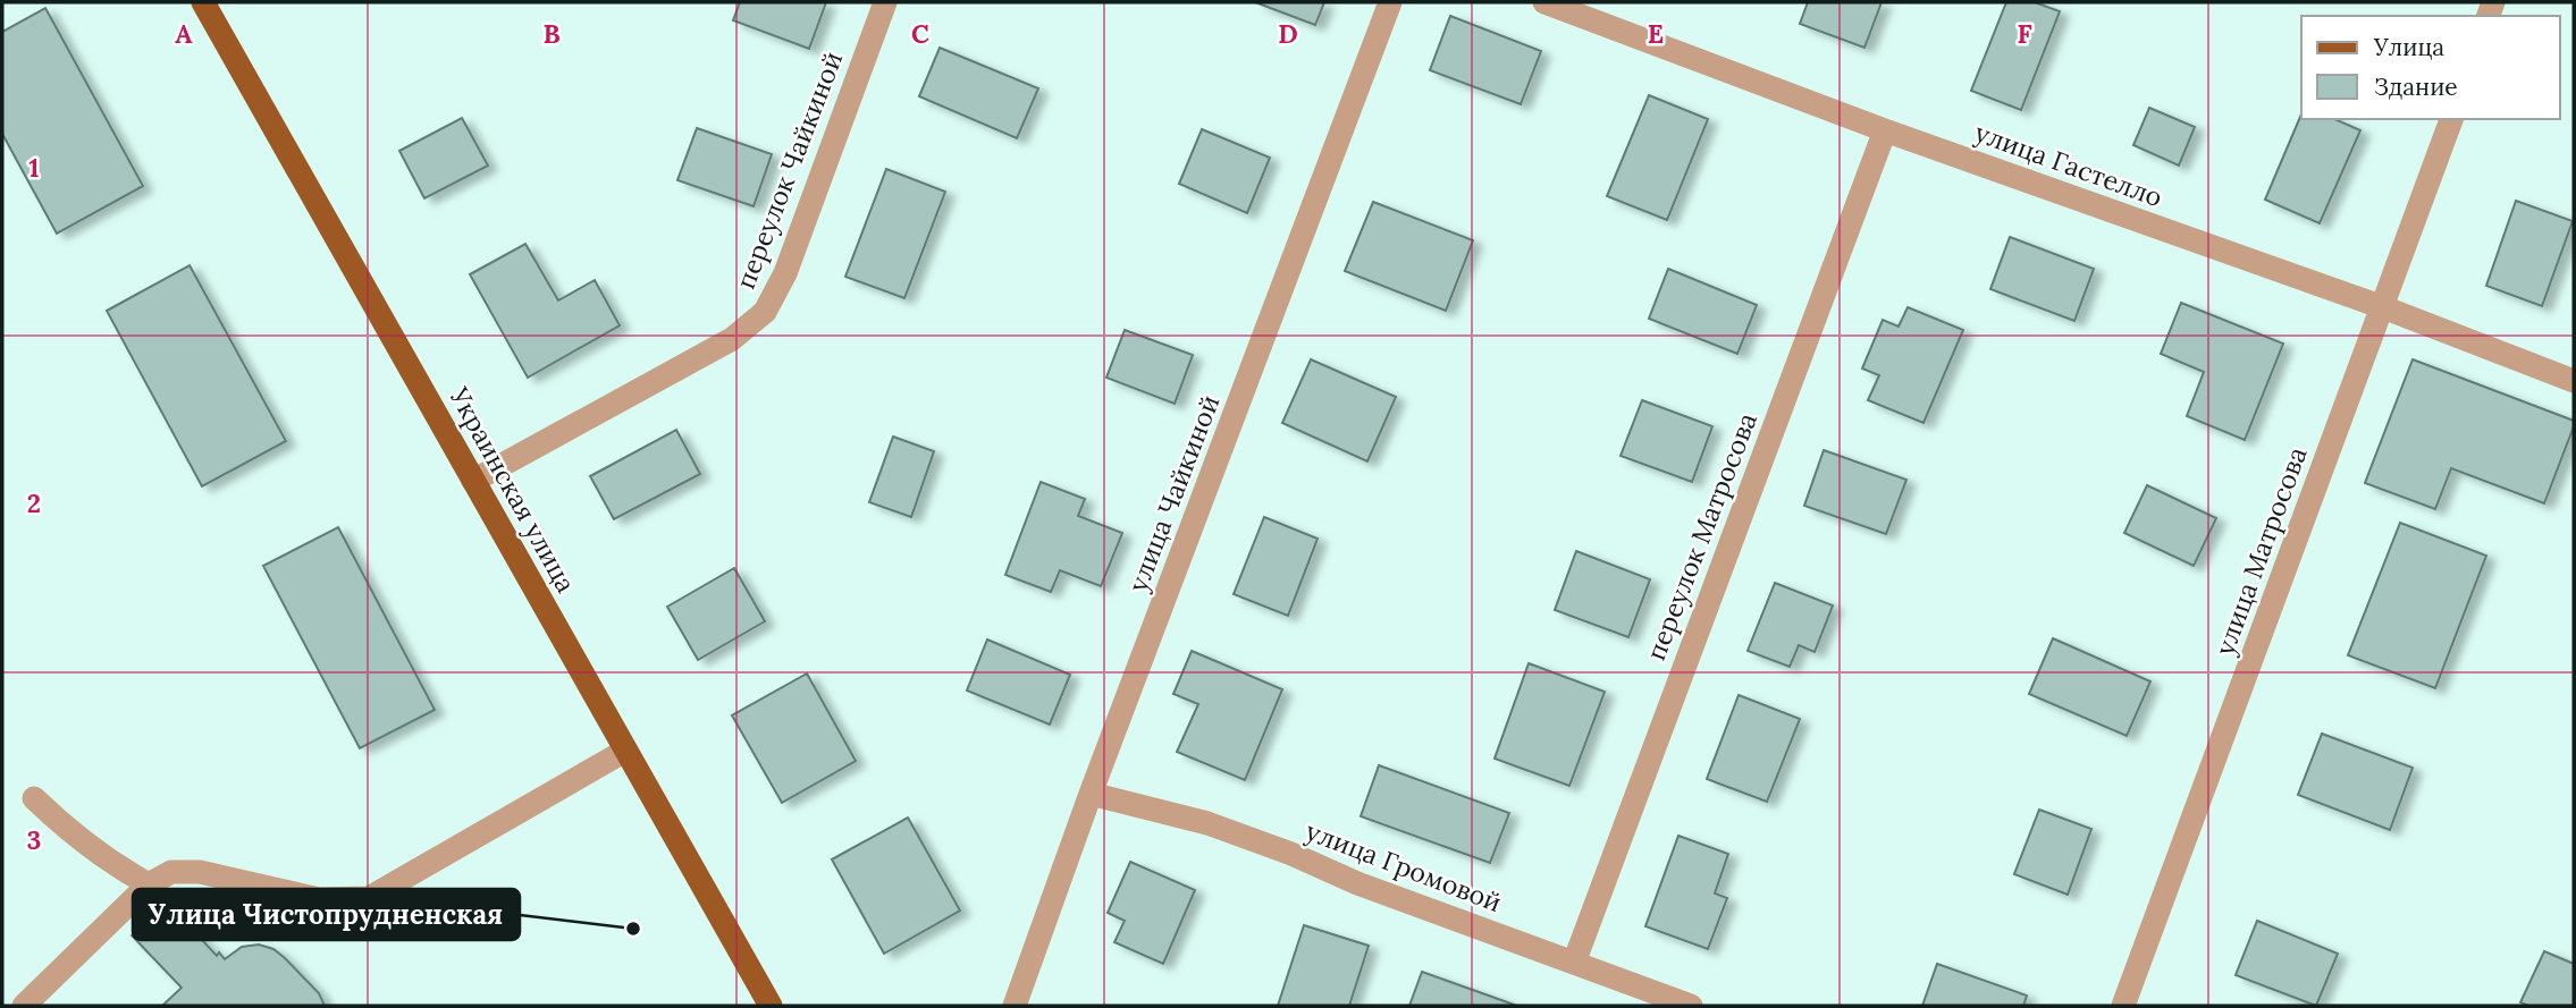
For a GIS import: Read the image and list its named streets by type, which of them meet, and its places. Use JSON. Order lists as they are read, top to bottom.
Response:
{
  "streets": {
    "main road": ["Украинская улица"],
    "street": [
      "улица Гастелло",
      "переулок Чайкиной",
      "улица Чайкиной",
      "переулок Матросова",
      "улица Матросова",
      "улица Громовой"
    ]
  },
  "crossings": [
    ["улица Гастелло", "переулок Матросова"],
    ["улица Гастелло", "улица Матросова"],
    ["переулок Чайкиной", "Украинская улица"],
    ["улица Чайкиной", "улица Громовой"],
    ["переулок Матросова", "улица Громовой"]
  ],
  "places": ["Улица Чистопрудненская"],
  "legend": ["Улица", "Здание"],
  "grid": {
    "columns": [
      "A",
      "B",
      "C",
      "D",
      "E",
      "F"
    ],
    "rows": ["1", "2", "3"]
  }
}
